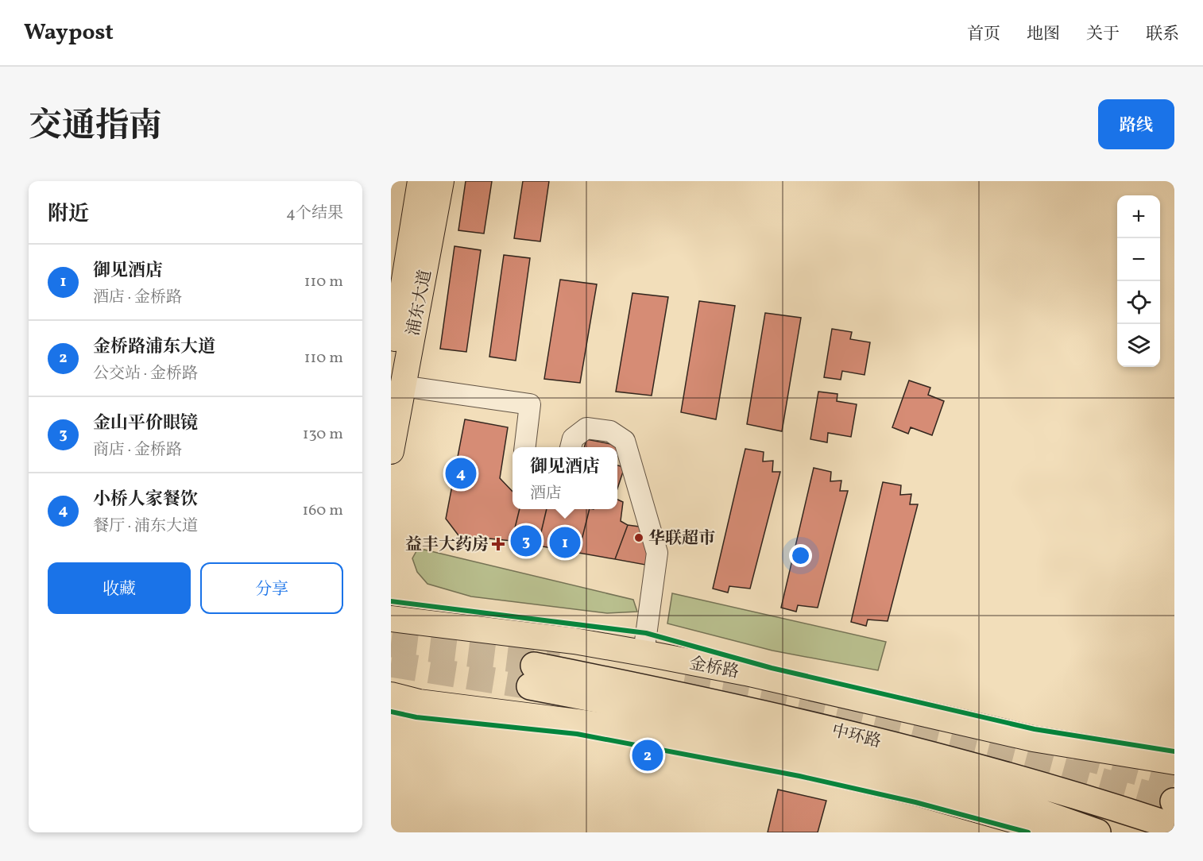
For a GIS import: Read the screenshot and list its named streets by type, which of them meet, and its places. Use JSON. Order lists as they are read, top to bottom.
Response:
{
  "streets": {
    "highway": ["中环路"],
    "main road": ["浦东大道", "金桥路"]
  },
  "places": {
    "other": ["华联超市"],
    "health": ["益丰大药房"]
  },
  "page": {
    "header": "Waypost",
    "nav": [
      "首页",
      "地图",
      "关于",
      "联系"
    ],
    "title": "交通指南",
    "buttons": [
      "路线",
      ["收藏", "分享"]
    ],
    "heading": ["附近", "4个结果"],
    "map_buttons": ["+", "−"],
    "list": [
      {
        "mark": "1",
        "name": "御见酒店",
        "note": "酒店 · 金桥路",
        "value": "110 m"
      },
      {
        "mark": "2",
        "name": "金桥路浦东大道",
        "note": "公交站 · 金桥路",
        "value": "110 m"
      },
      {
        "mark": "3",
        "name": "金山平价眼镜",
        "note": "商店 · 金桥路",
        "value": "130 m"
      },
      {
        "mark": "4",
        "name": "小桥人家餐饮",
        "note": "餐厅 · 浦东大道",
        "value": "160 m"
      }
    ],
    "popup": ["御见酒店", "酒店"],
    "pins": [
      "4",
      "3",
      "1",
      "2"
    ]
  }
}
